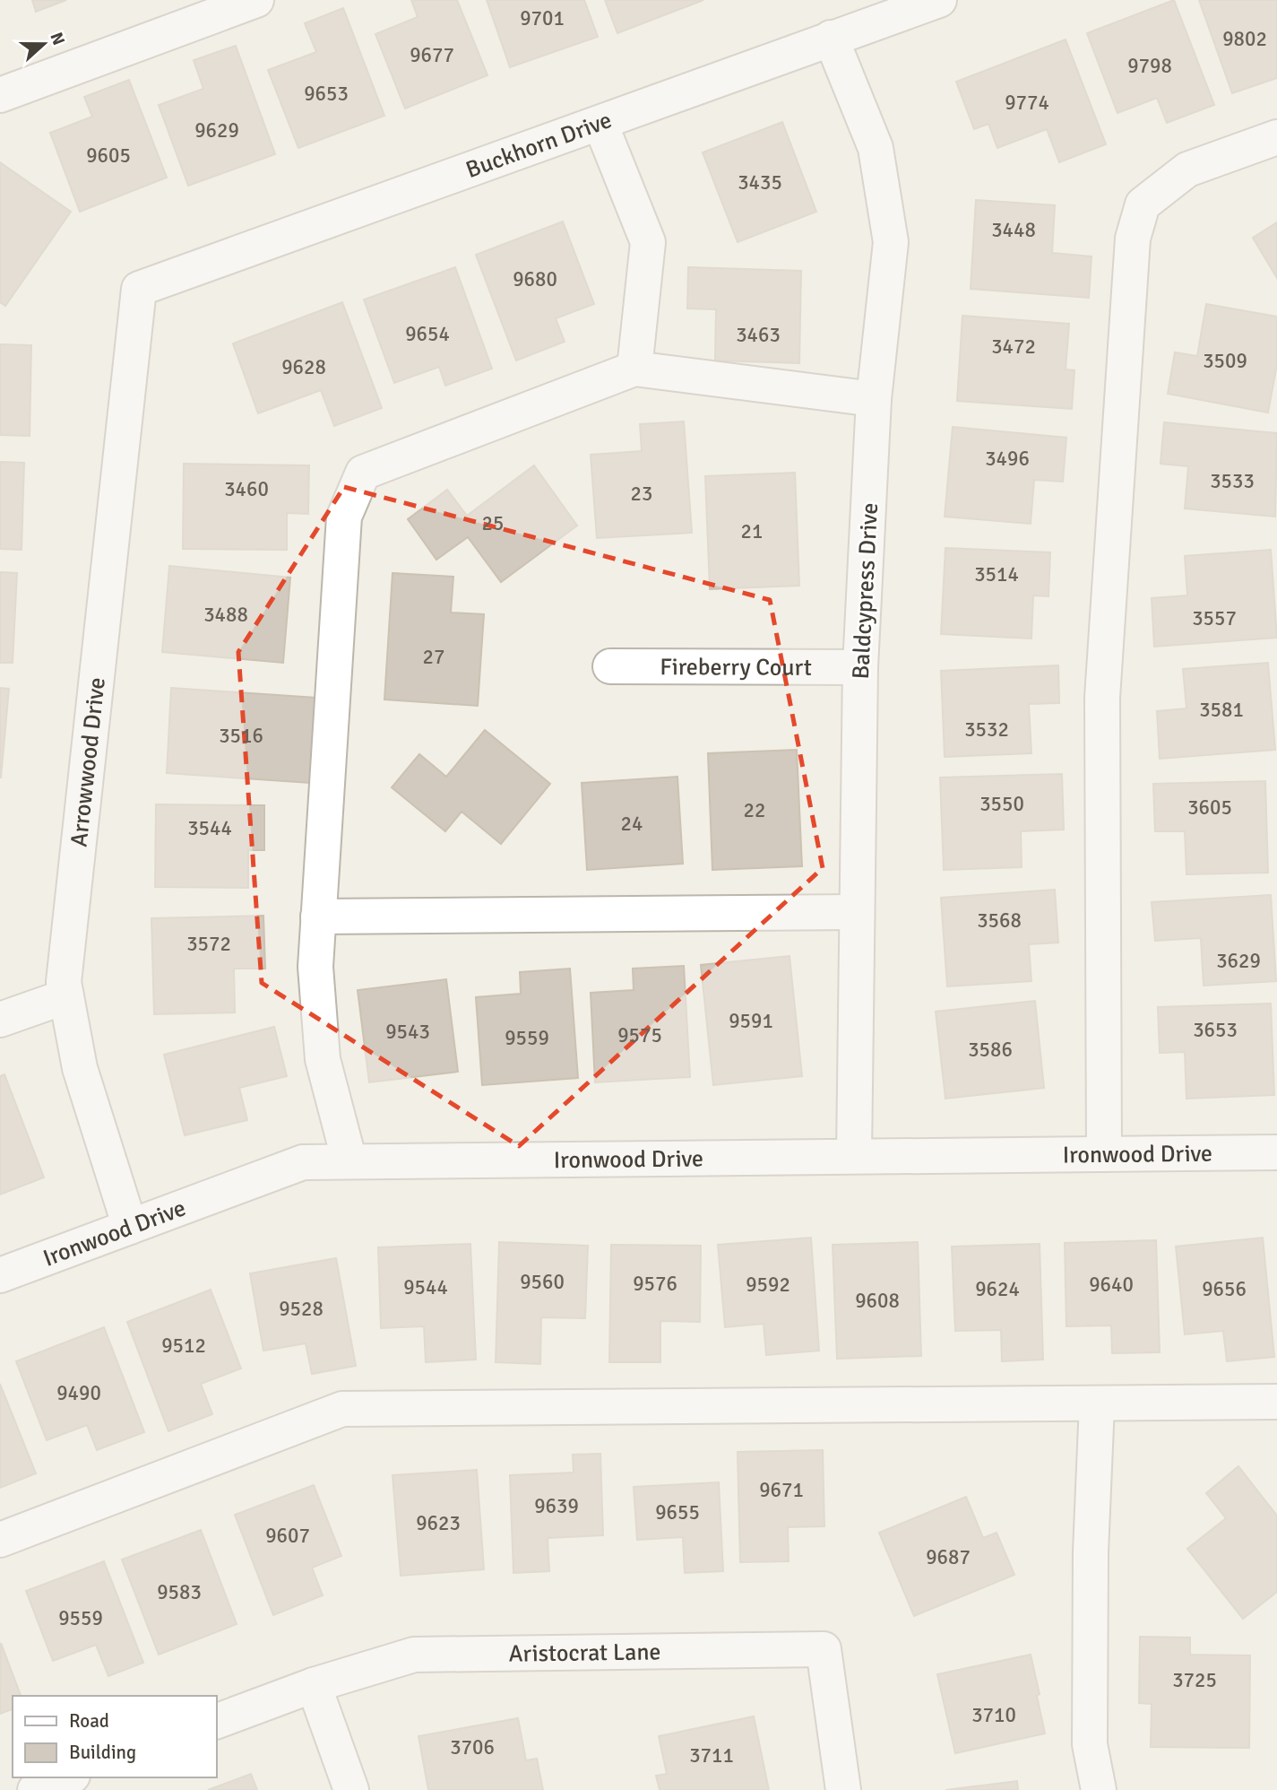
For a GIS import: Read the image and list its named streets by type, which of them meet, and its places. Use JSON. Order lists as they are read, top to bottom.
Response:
{
  "streets": {
    "street": [
      "Buckhorn Drive",
      "Baldcypress Drive",
      "Fireberry Court",
      "Arrowwood Drive",
      "Ironwood Drive",
      "Aristocrat Lane"
    ]
  },
  "crossings": [
    ["Buckhorn Drive", "Baldcypress Drive"],
    ["Buckhorn Drive", "Arrowwood Drive"],
    ["Baldcypress Drive", "Fireberry Court"],
    ["Baldcypress Drive", "Ironwood Drive"],
    ["Arrowwood Drive", "Ironwood Drive"]
  ],
  "house_numbers": [
    "9701",
    "9802",
    "9677",
    "9798",
    "9653",
    "9774",
    "9629",
    "9605",
    "3435",
    "3448",
    "9680",
    "9654",
    "3463",
    "3472",
    "3509",
    "9628",
    "3496",
    "3533",
    "3460",
    "23",
    "25",
    "21",
    "3514",
    "3488",
    "3557",
    "27",
    "3581",
    "3532",
    "3516",
    "3550",
    "3605",
    "22",
    "24",
    "3544",
    "3568",
    "3572",
    "3629",
    "9591",
    "3653",
    "9543",
    "9575",
    "9559",
    "3586",
    "9560",
    "9576",
    "9592",
    "9640",
    "9544",
    "9624",
    "9656",
    "9608",
    "9528",
    "9512",
    "9490",
    "9671",
    "9639",
    "9655",
    "9623",
    "9607",
    "9687",
    "9583",
    "9559",
    "3725",
    "3710",
    "3706",
    "3711"
  ],
  "legend": ["Road", "Building"],
  "north": "right"
}
